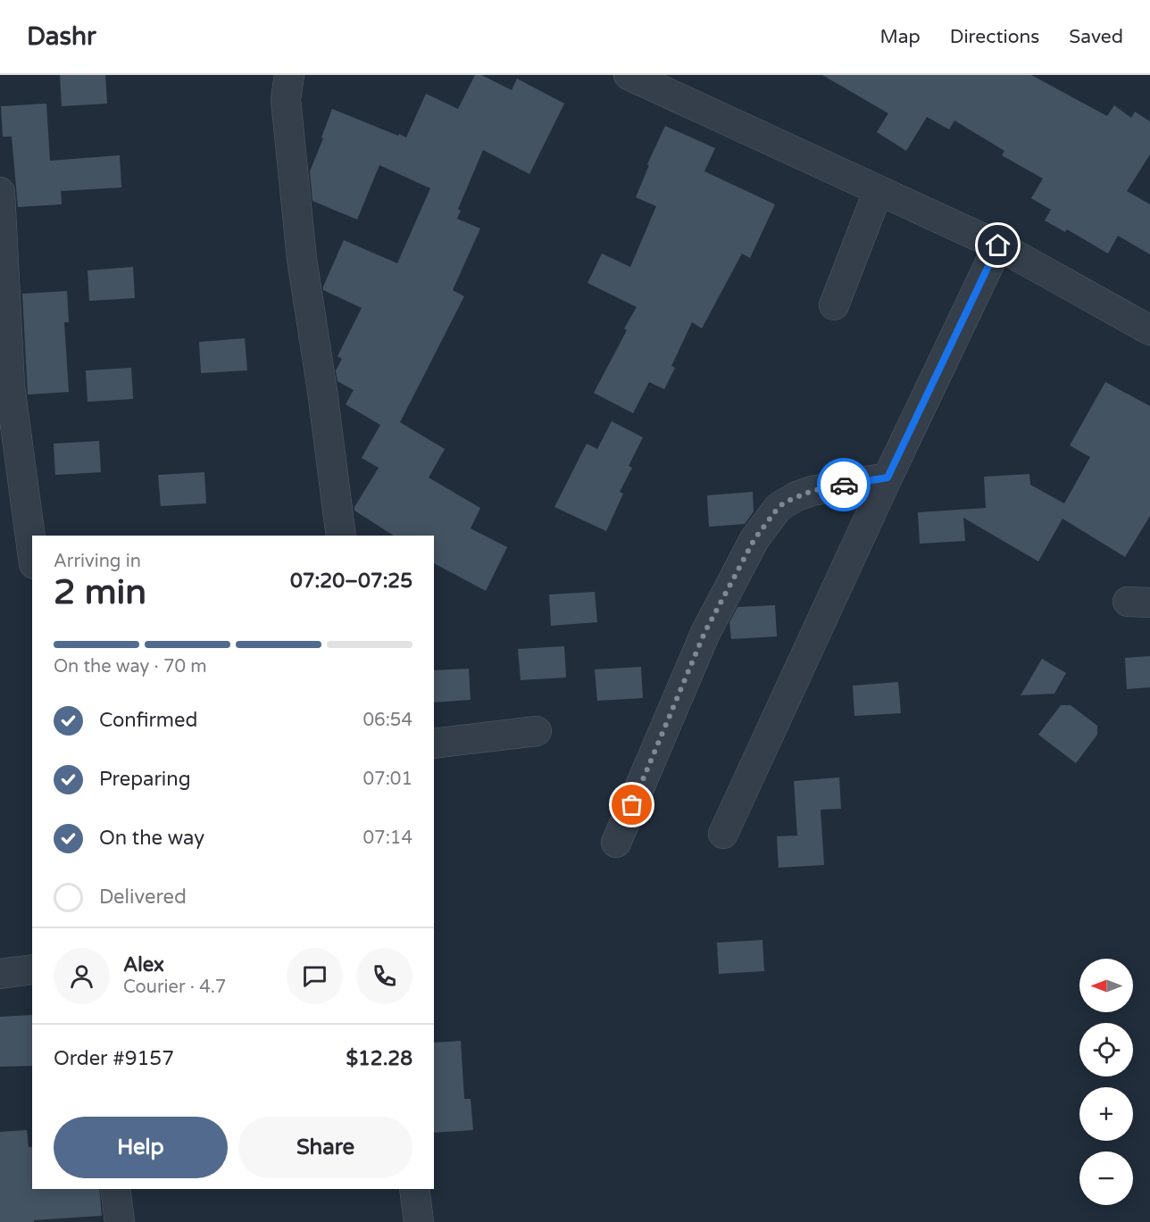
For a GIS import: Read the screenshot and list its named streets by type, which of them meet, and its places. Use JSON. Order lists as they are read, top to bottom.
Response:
{
  "north": "left",
  "page": {
    "header": "Dashr",
    "nav": ["Map", "Directions", "Saved"],
    "heading": ["2 min", "Arriving in", "07:20–07:25"],
    "panel": [
      "Alex",
      "Courier · 4.7",
      "Order #9157",
      "$12.28"
    ],
    "bar": "On the way · 70 m",
    "list": [
      ["Confirmed", "06:54"],
      ["Preparing", "07:01"],
      ["On the way", "07:14"],
      "Delivered"
    ],
    "map_buttons": ["+", "−"],
    "buttons": ["Help", "Share"]
  }
}
